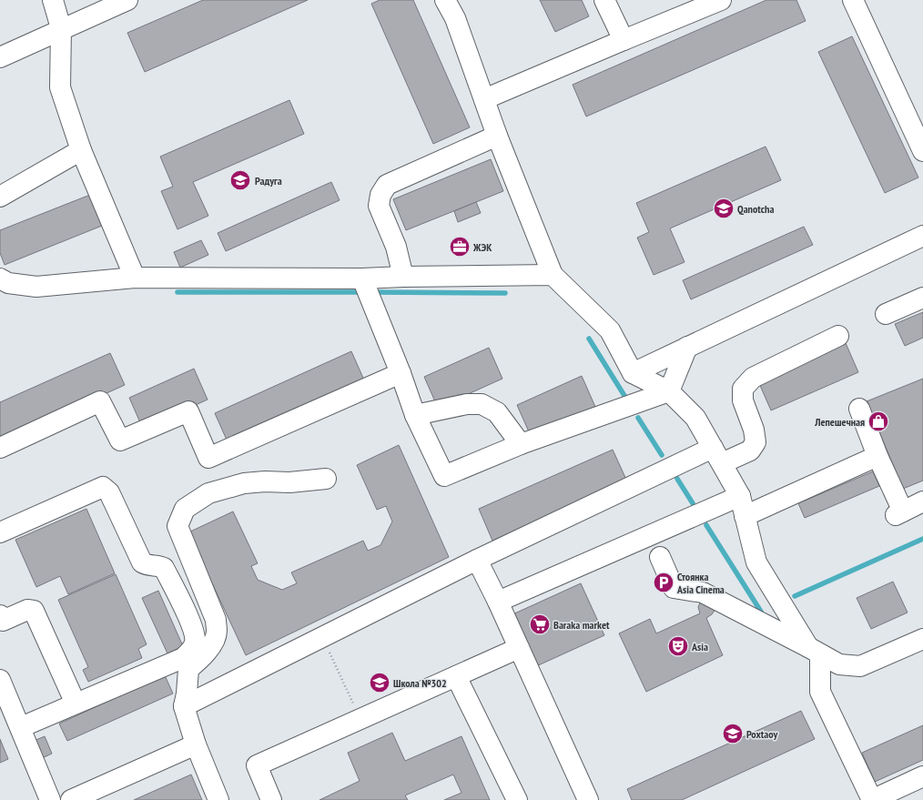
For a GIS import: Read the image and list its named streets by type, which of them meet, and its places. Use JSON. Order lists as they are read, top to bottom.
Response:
{
  "places": {
    "school or university": [
      "Радуга",
      "Qanotcha",
      "Школа №302",
      "Poxtaoy"
    ],
    "office": ["ЖЭК"],
    "shop": ["Лепешечная"],
    "parking": ["Стоянка Asia Cinema"],
    "supermarket": ["Baraka market"],
    "theatre": ["Asia"]
  }
}
